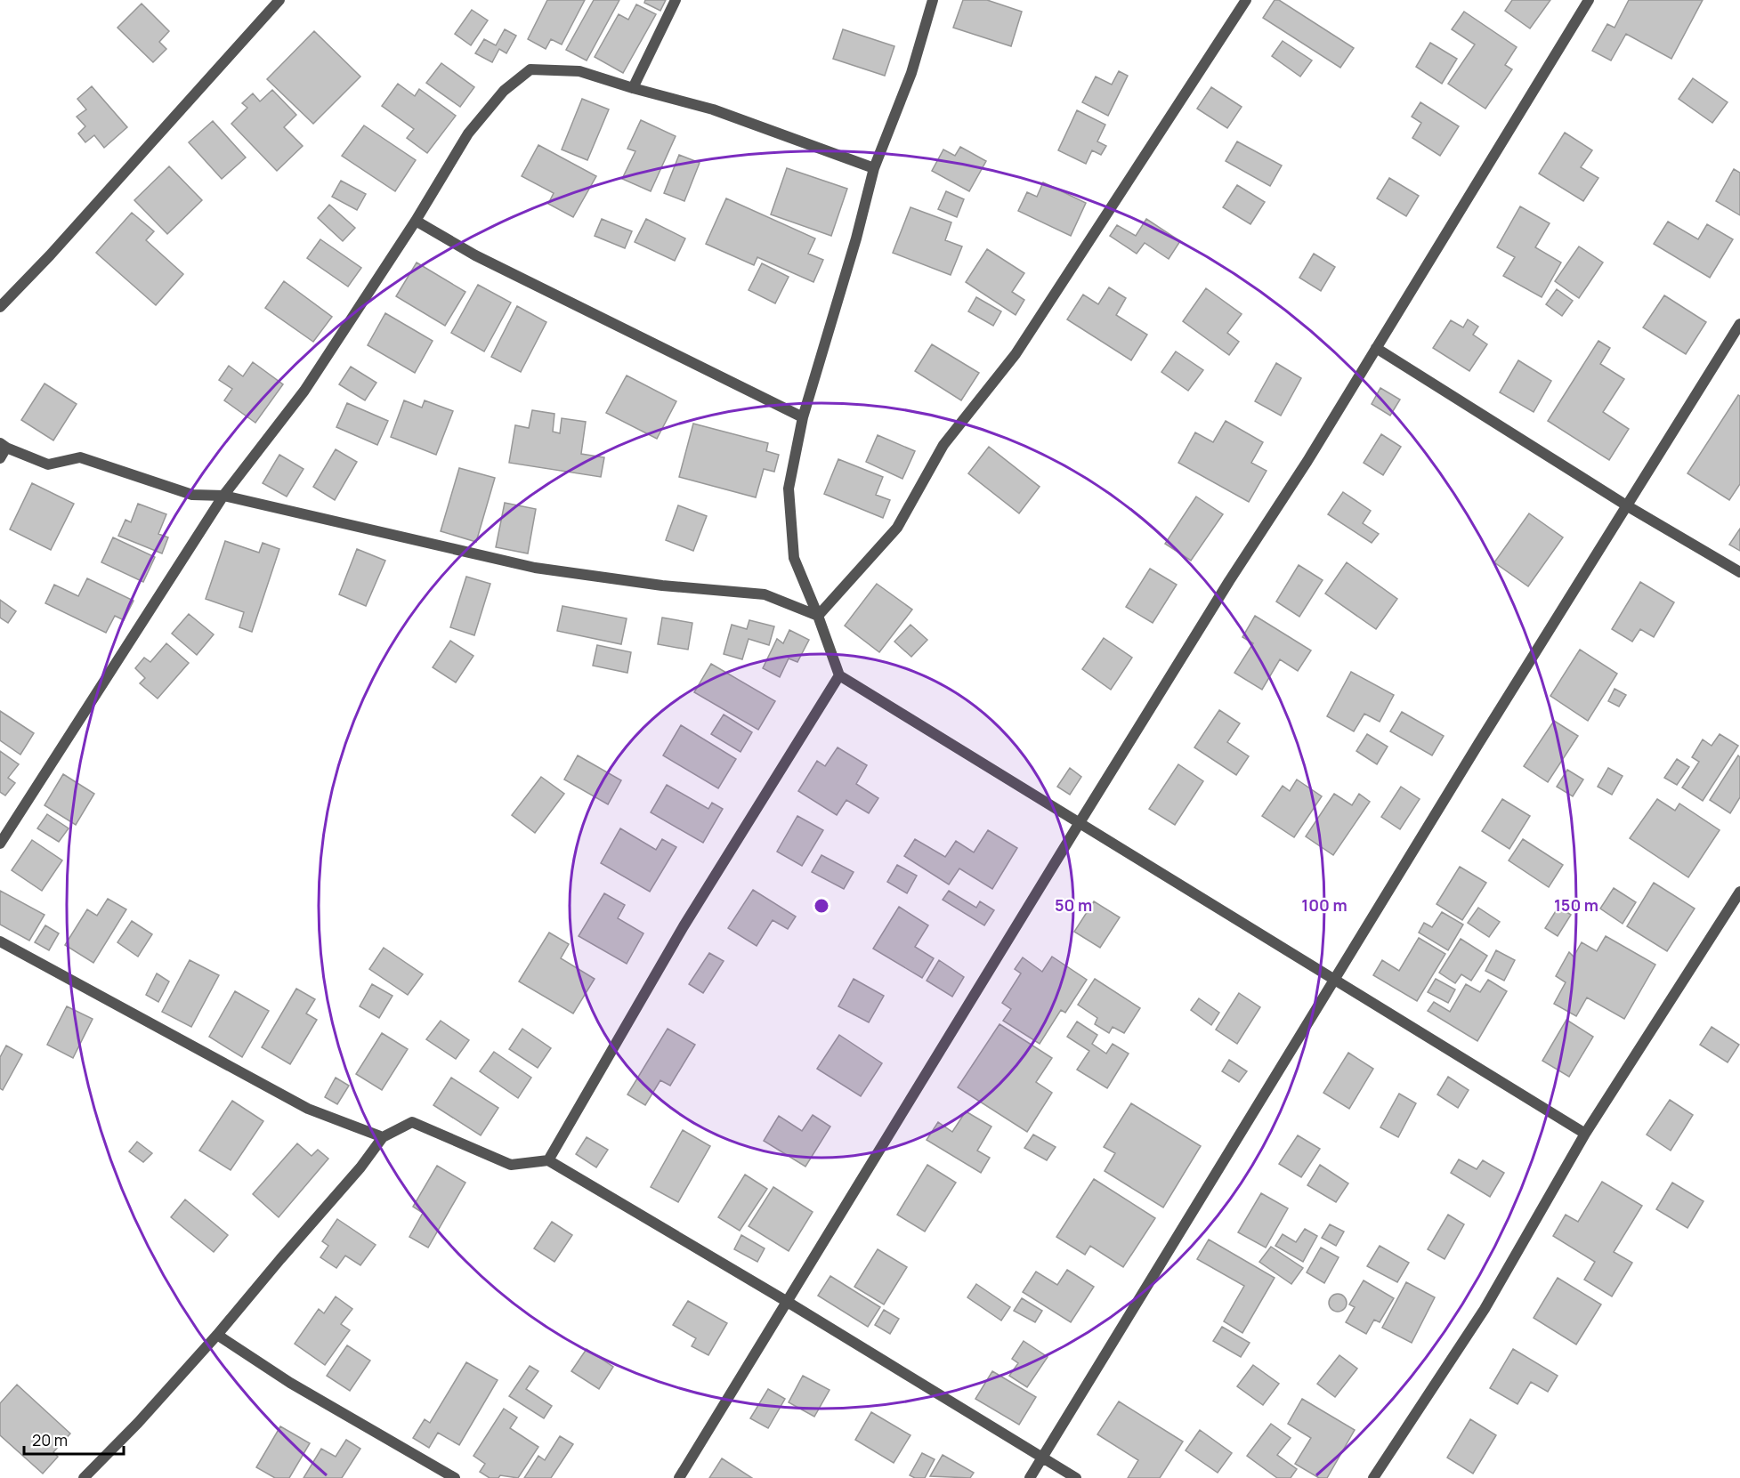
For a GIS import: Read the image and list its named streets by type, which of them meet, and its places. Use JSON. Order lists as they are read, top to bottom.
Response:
{
  "scale_bar": "20 m",
  "rings": ["50 m", "100 m", "150 m"]
}
